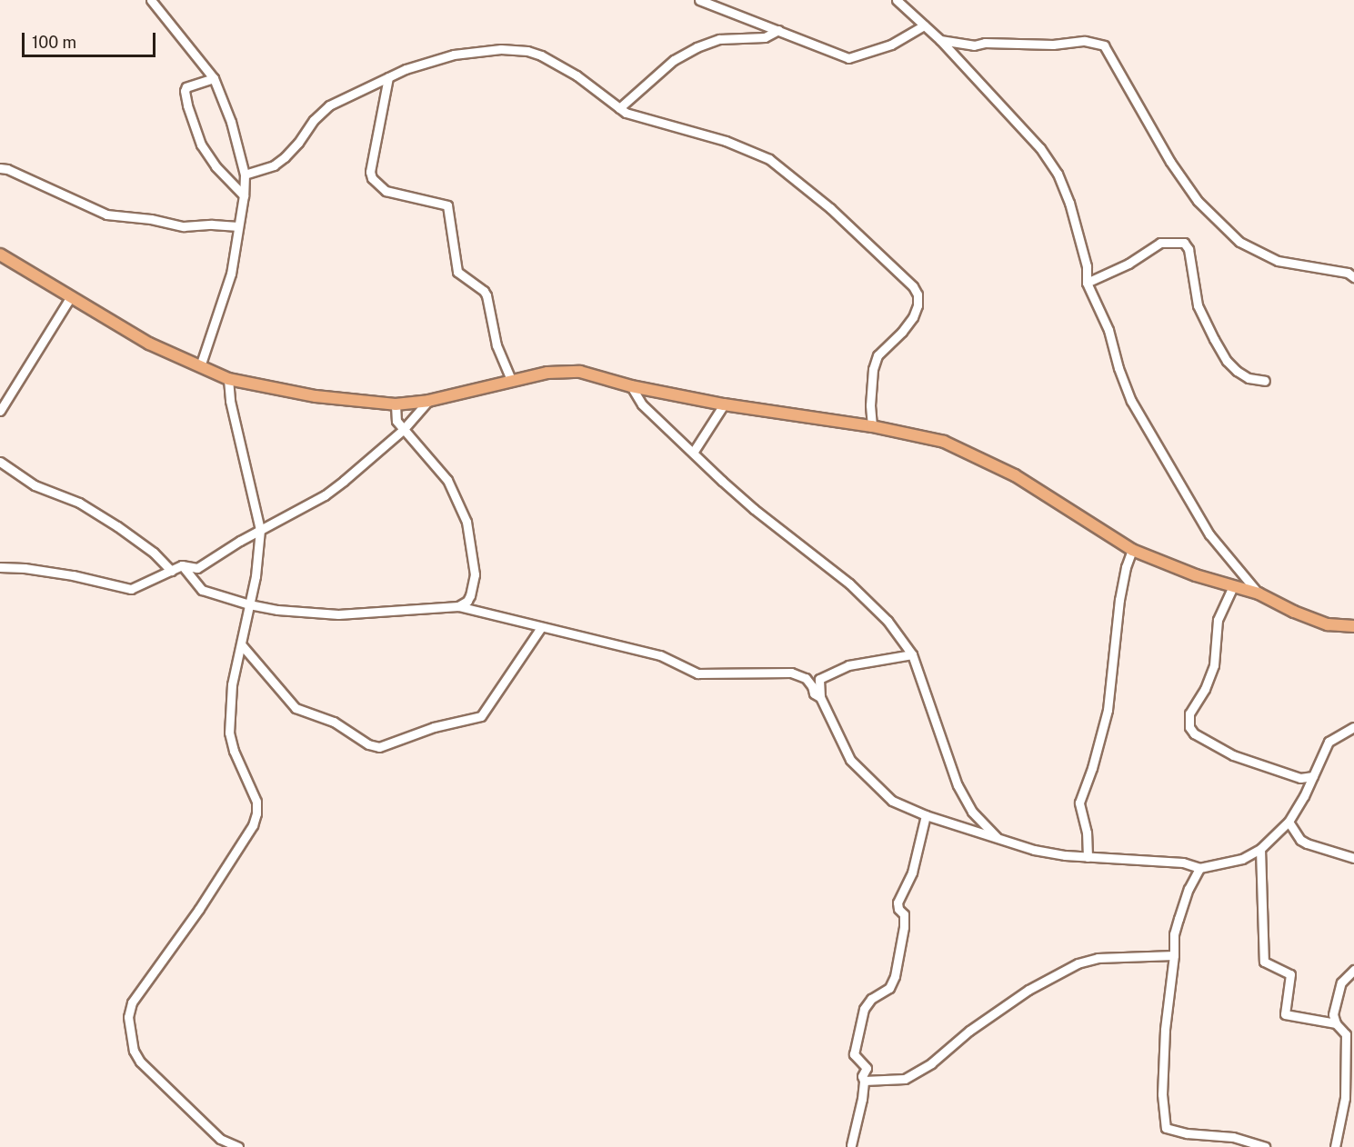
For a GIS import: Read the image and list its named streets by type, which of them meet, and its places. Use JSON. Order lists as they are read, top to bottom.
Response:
{
  "scale_bar": "100 m"
}
